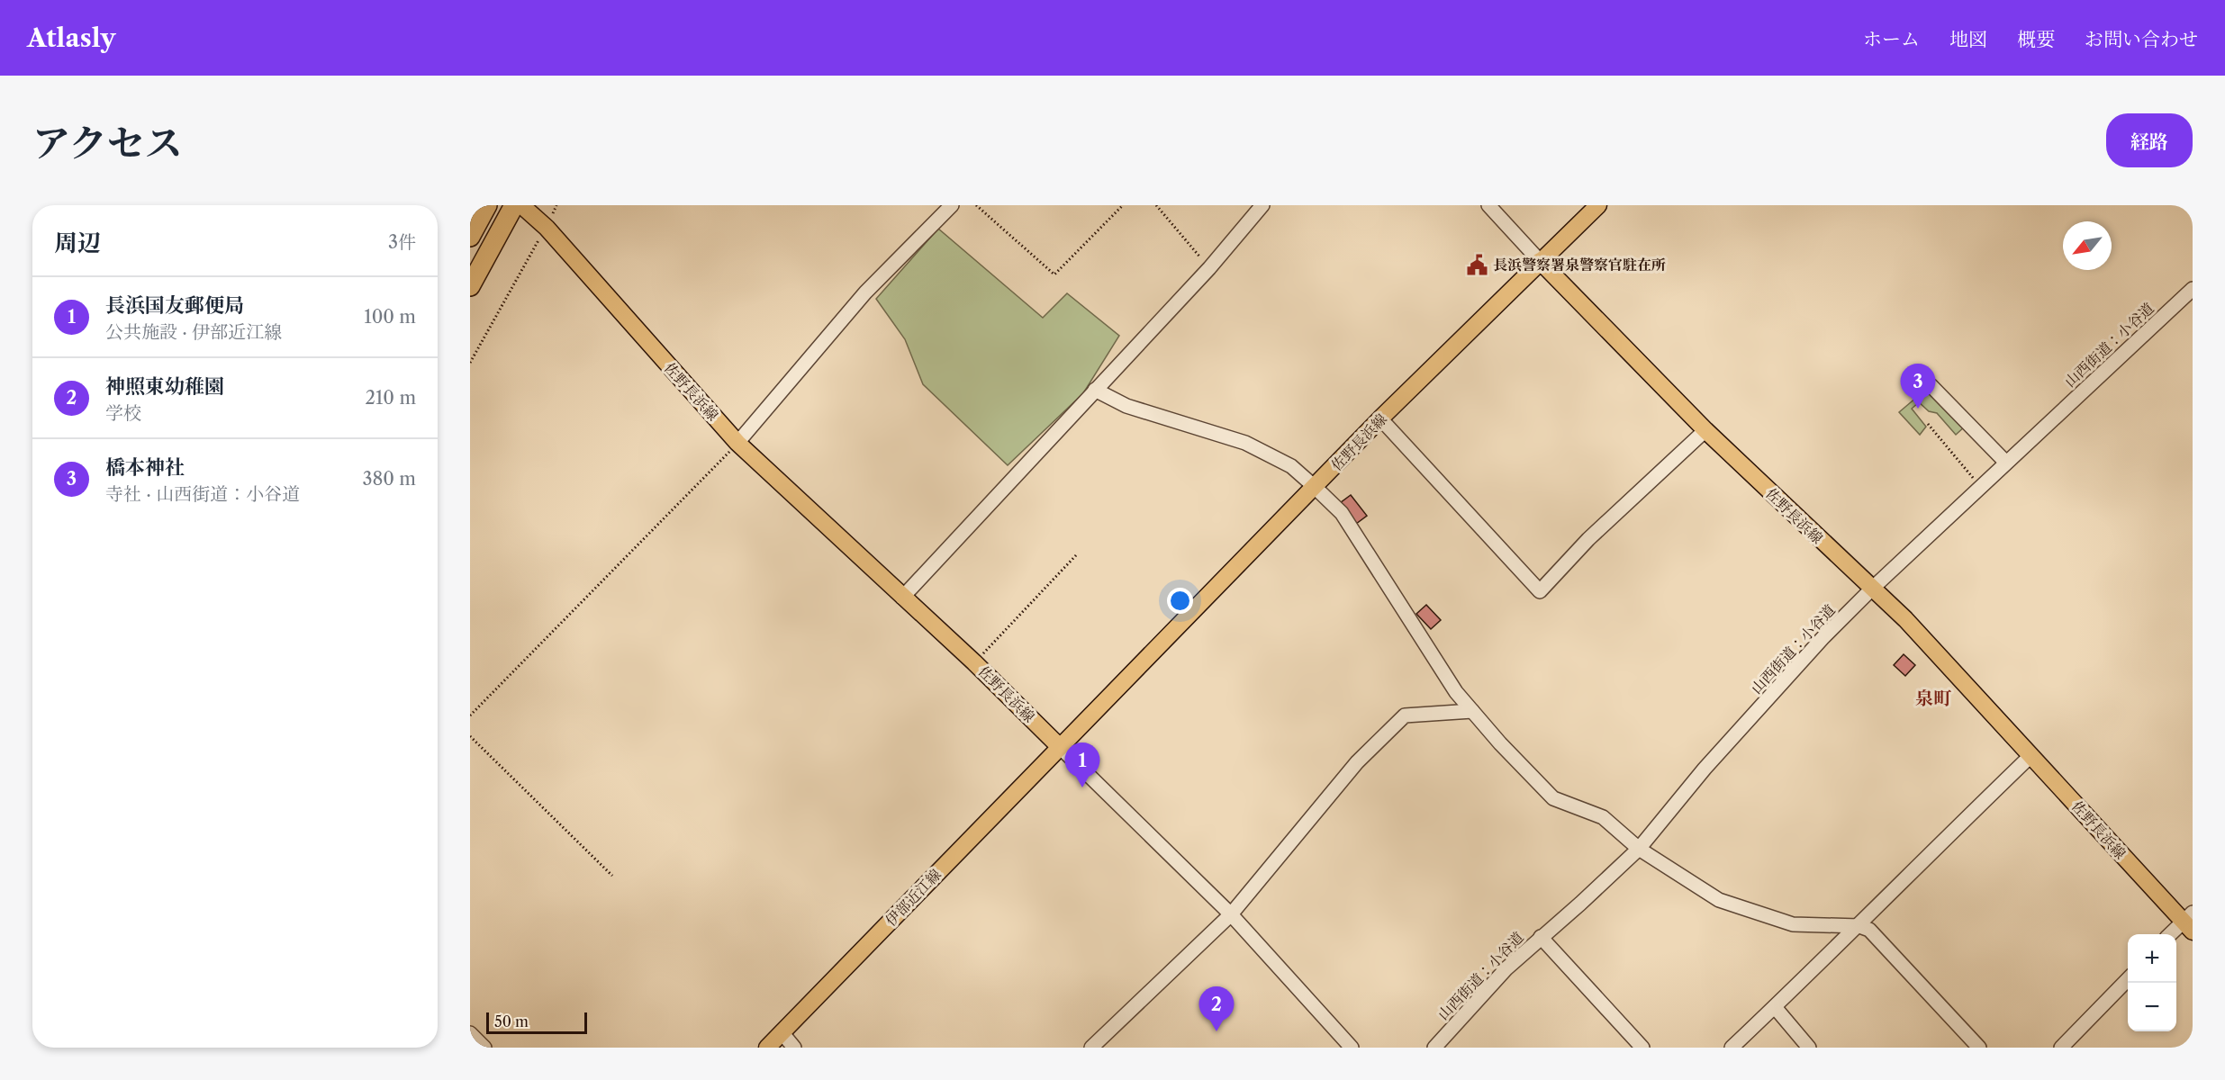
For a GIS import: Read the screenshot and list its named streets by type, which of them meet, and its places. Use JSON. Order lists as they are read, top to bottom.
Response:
{
  "streets": {
    "main road": ["佐野長浜線", "伊部近江線"],
    "street": ["山西街道：小谷道"]
  },
  "crossings": [
    ["山西街道：小谷道", "佐野長浜線"],
    ["佐野長浜線", "伊部近江線"]
  ],
  "districts": ["泉町"],
  "places": {
    "public building": ["長浜警察署泉警察官駐在所"]
  },
  "scale_bar": "50 m",
  "north": "bottom left",
  "page": {
    "header": "Atlasly",
    "nav": [
      "ホーム",
      "地図",
      "概要",
      "お問い合わせ"
    ],
    "title": "アクセス",
    "buttons": "経路",
    "heading": ["周辺", "3件"],
    "list": [
      {
        "mark": "1",
        "name": "長浜国友郵便局",
        "note": "公共施設 · 伊部近江線",
        "value": "100 m"
      },
      {
        "mark": "2",
        "name": "神照東幼稚園",
        "note": "学校",
        "value": "210 m"
      },
      {
        "mark": "3",
        "name": "橋本神社",
        "note": "寺社 · 山西街道：小谷道",
        "value": "380 m"
      }
    ],
    "pins": ["3", "1", "2"],
    "map_buttons": ["+", "−"],
    "scale": "50 m"
  }
}
